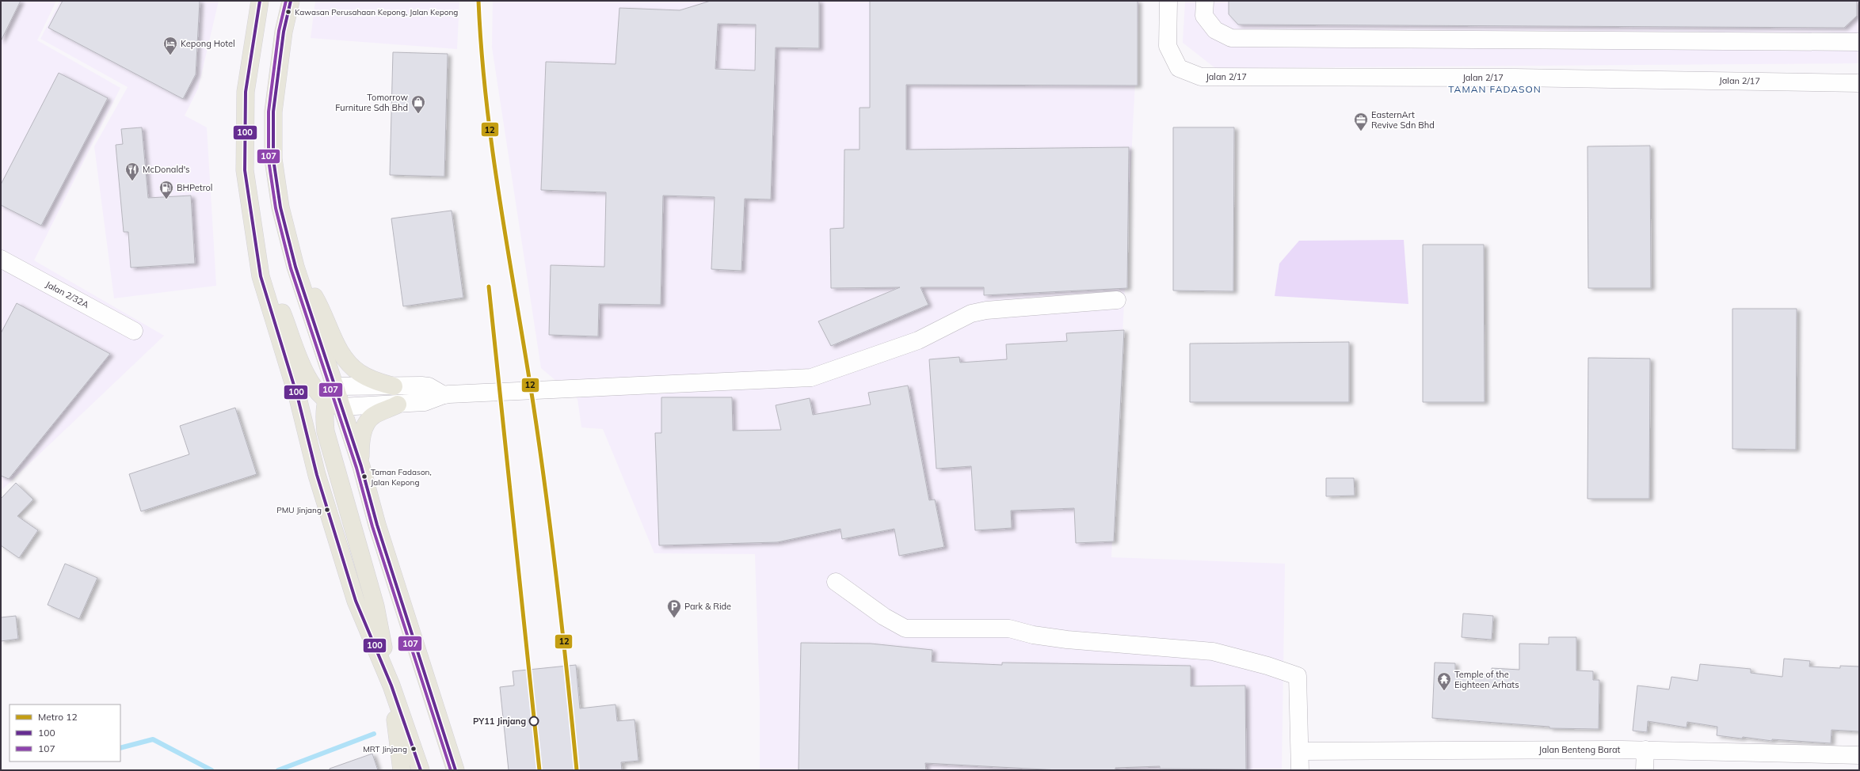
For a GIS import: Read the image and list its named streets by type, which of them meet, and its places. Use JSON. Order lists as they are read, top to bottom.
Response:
{
  "streets": {
    "street": ["Jalan 2/17", "Jalan 2/32A", "Jalan Benteng Barat"]
  },
  "districts": ["TAMAN FADASON"],
  "places": {
    "other": [
      "Kawasan Perusahaan Kepong, Jalan Kepong",
      "Taman Fadason, Jalan Kepong",
      "PMU Jinjang",
      "PY11 Jinjang",
      "MRT Jinjang"
    ],
    "hotel": ["Kepong Hotel"],
    "shop": ["Tomorrow Furniture Sdh Bhd"],
    "office": ["EasternArt Revive Sdn Bhd"],
    "restaurant": ["McDonald's"],
    "fuel station": ["BHPetrol"],
    "parking": ["Park & Ride"],
    "temple": ["Temple of the Eighteen Arhats"]
  },
  "lines": ["metro line 12", "transit line 100", "transit line 107"],
  "legend": ["Metro 12", "100", "107"]
}
